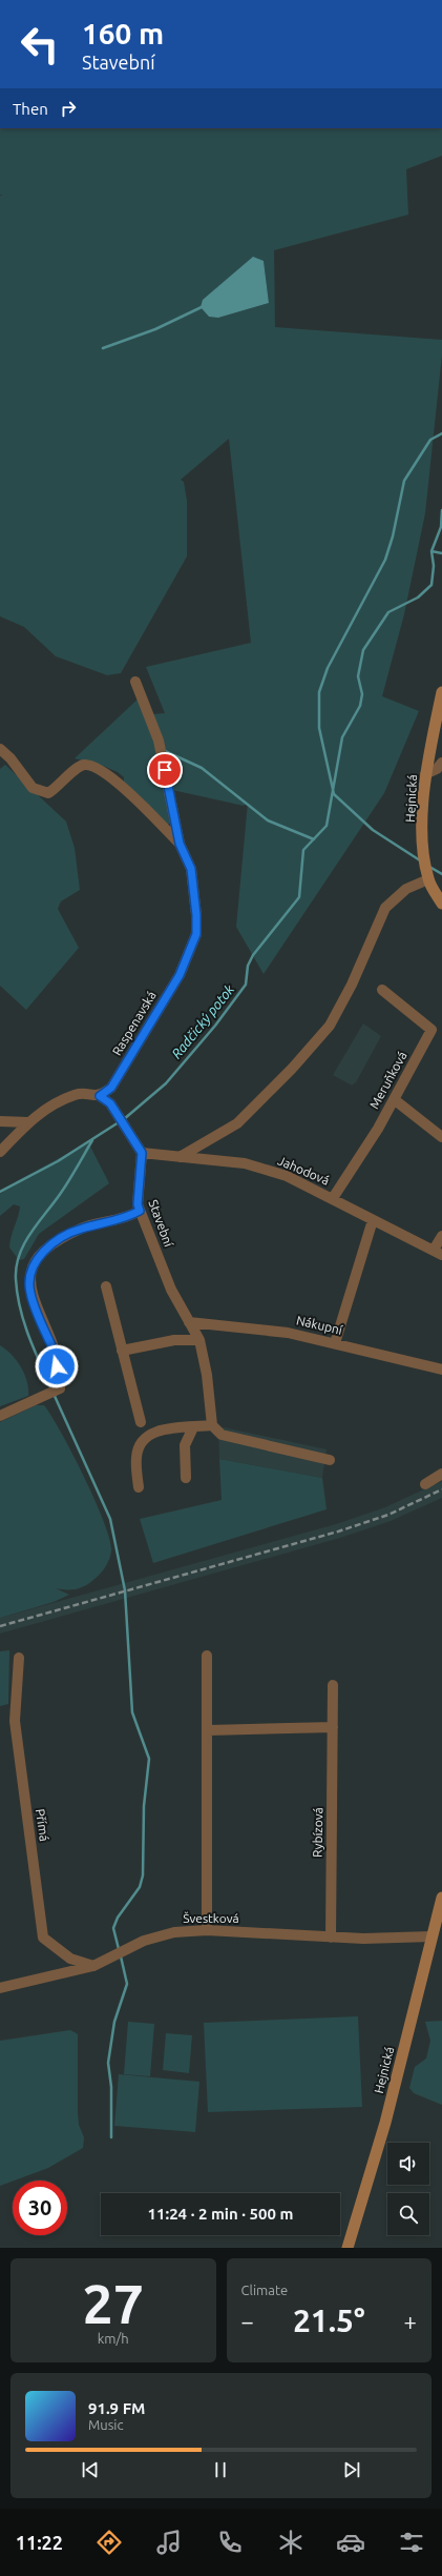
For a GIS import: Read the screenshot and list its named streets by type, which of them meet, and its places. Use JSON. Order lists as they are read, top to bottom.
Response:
{
  "streets": {
    "main road": ["Hejnická"],
    "street": [
      "Raspenavská",
      "Meruňková",
      "Jahodová",
      "Stavební",
      "Nákupní",
      "Přímá",
      "Rybízová",
      "Švestková"
    ]
  },
  "crossings": [
    ["Hejnická", "Švestková"],
    ["Meruňková", "Jahodová"],
    ["Jahodová", "Stavební"],
    ["Stavební", "Nákupní"],
    ["Přímá", "Švestková"],
    ["Rybízová", "Švestková"]
  ],
  "water": ["Radčický potok"],
  "page": {
    "turn": ["160 m", "Stavební"],
    "then": "Then",
    "limit": "30",
    "trip": "11:24 · 2 min · 500 m",
    "tile": [
      ["27", "km/h"],
      "Climate"
    ],
    "heat": ["−", "21.5°", "+"],
    "song": ["91.9 FM", "Music"],
    "tabs": "11:22"
  }
}
